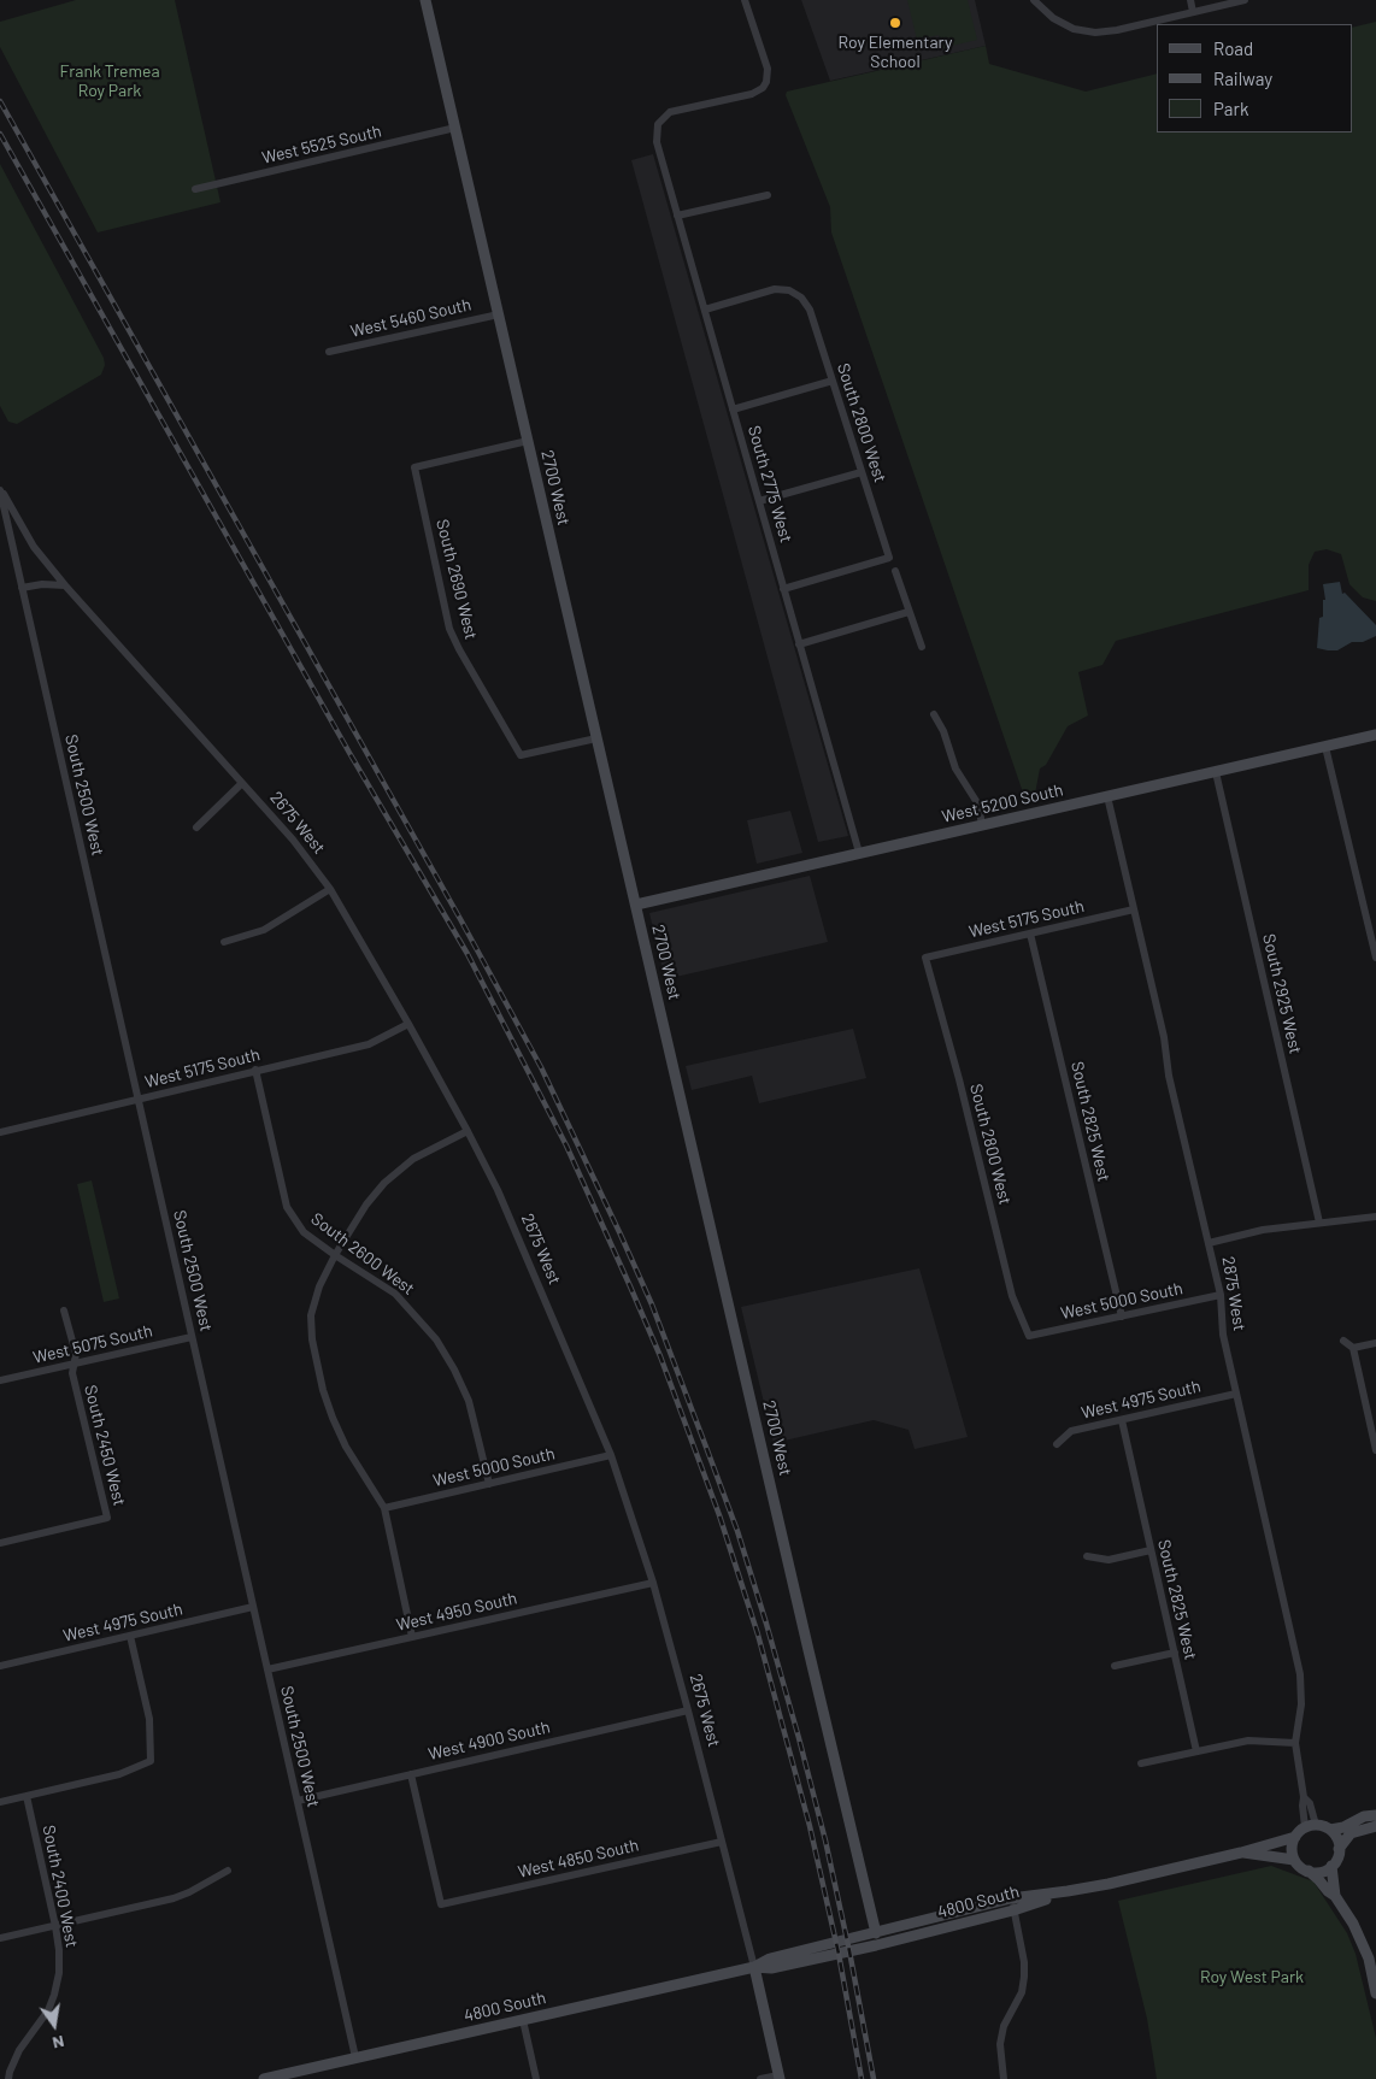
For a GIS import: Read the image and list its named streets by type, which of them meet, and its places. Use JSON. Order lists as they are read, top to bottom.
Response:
{
  "streets": {
    "street": [
      "West 5525 South",
      "West 5460 South",
      "South 2800 West",
      "South 2775 West",
      "2700 West",
      "South 2690 West",
      "South 2500 West",
      "West 5200 South",
      "2675 West",
      "West 5175 South",
      "South 2925 West",
      "South 2825 West",
      "South 2600 West",
      "2875 West",
      "West 5000 South",
      "West 5075 South",
      "West 4975 South",
      "South 2450 West",
      "West 4950 South",
      "West 4900 South",
      "West 4850 South",
      "South 2400 West",
      "4800 South"
    ]
  },
  "crossings": [
    ["West 5525 South", "2700 West"],
    ["West 5460 South", "2700 West"],
    ["South 2800 West", "South 2775 West"],
    ["South 2800 West", "West 5175 South"],
    ["South 2800 West", "West 5000 South"],
    ["South 2775 West", "West 5200 South"],
    ["2700 West", "South 2690 West"],
    ["2700 West", "West 5200 South"],
    ["2700 West", "4800 South"],
    ["South 2500 West", "2675 West"],
    ["South 2500 West", "West 5175 South"],
    ["South 2500 West", "West 5075 South"],
    ["South 2500 West", "West 4975 South"],
    ["South 2500 West", "West 4950 South"],
    ["South 2500 West", "West 4900 South"],
    ["South 2500 West", "4800 South"],
    ["West 5200 South", "South 2925 West"],
    ["West 5200 South", "2875 West"],
    ["2675 West", "West 5175 South"],
    ["2675 West", "West 5000 South"],
    ["2675 West", "West 4950 South"],
    ["2675 West", "West 4900 South"],
    ["2675 West", "West 4850 South"],
    ["2675 West", "4800 South"],
    ["West 5175 South", "South 2825 West"],
    ["West 5175 South", "South 2600 West"],
    ["West 5175 South", "2875 West"],
    ["South 2825 West", "West 5000 South"],
    ["South 2825 West", "West 4975 South"],
    ["South 2600 West", "West 5000 South"],
    ["2875 West", "West 5000 South"],
    ["2875 West", "West 4975 South"],
    ["2875 West", "4800 South"],
    ["West 5075 South", "South 2450 West"],
    ["West 4900 South", "West 4850 South"]
  ],
  "parks": ["Frank Tremea Roy Park", "Roy West Park"],
  "places": ["Roy Elementary School"],
  "legend": ["Road", "Railway", "Park"],
  "north": "bottom"
}
